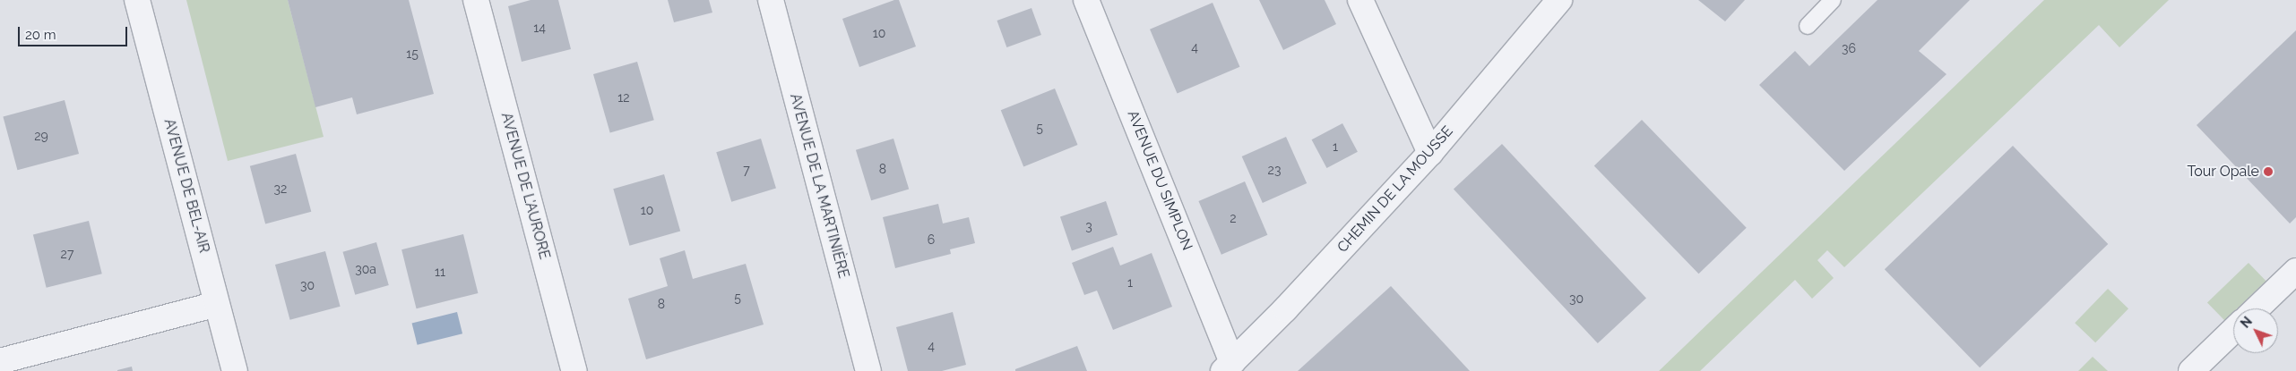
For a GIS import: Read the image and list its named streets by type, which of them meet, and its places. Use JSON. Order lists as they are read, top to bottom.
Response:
{
  "streets": {
    "street": [
      "AVENUE DU SIMPLON",
      "AVENUE DE BEL-AIR",
      "AVENUE DE L'AURORE",
      "AVENUE DE LA MARTINIÈRE",
      "CHEMIN DE LA MOUSSE"
    ]
  },
  "crossings": [
    ["AVENUE DU SIMPLON", "CHEMIN DE LA MOUSSE"]
  ],
  "places": ["Tour Opale"],
  "house_numbers": [
    "14",
    "10",
    "4",
    "36",
    "15",
    "12",
    "5",
    "29",
    "1",
    "8",
    "7",
    "23",
    "32",
    "10",
    "2",
    "3",
    "6",
    "27",
    "30a",
    "11",
    "1",
    "30",
    "5",
    "30",
    "8",
    "4"
  ],
  "scale_bar": "20 m",
  "north": "top left"
}
